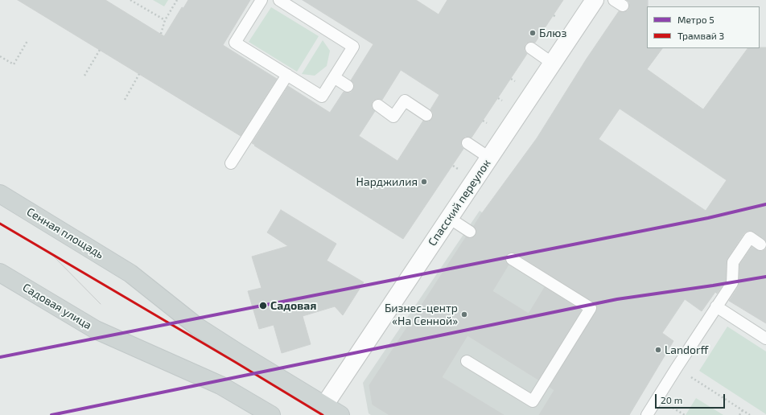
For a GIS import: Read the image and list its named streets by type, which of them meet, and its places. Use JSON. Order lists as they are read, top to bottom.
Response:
{
  "streets": {
    "main road": ["Сенная площадь", "Садовая улица"],
    "street": ["Спасский переулок"]
  },
  "crossings": [
    ["Спасский переулок", "Сенная площадь"]
  ],
  "places": [
    "Блюз",
    "Нарджилия",
    "Садовая",
    "Бизнес-центр «На Сенной»",
    "Landorff"
  ],
  "lines": ["metro line 5", "tram line 3"],
  "legend": ["Метро 5", "Трамвай 3"],
  "scale_bar": "20 m"
}
